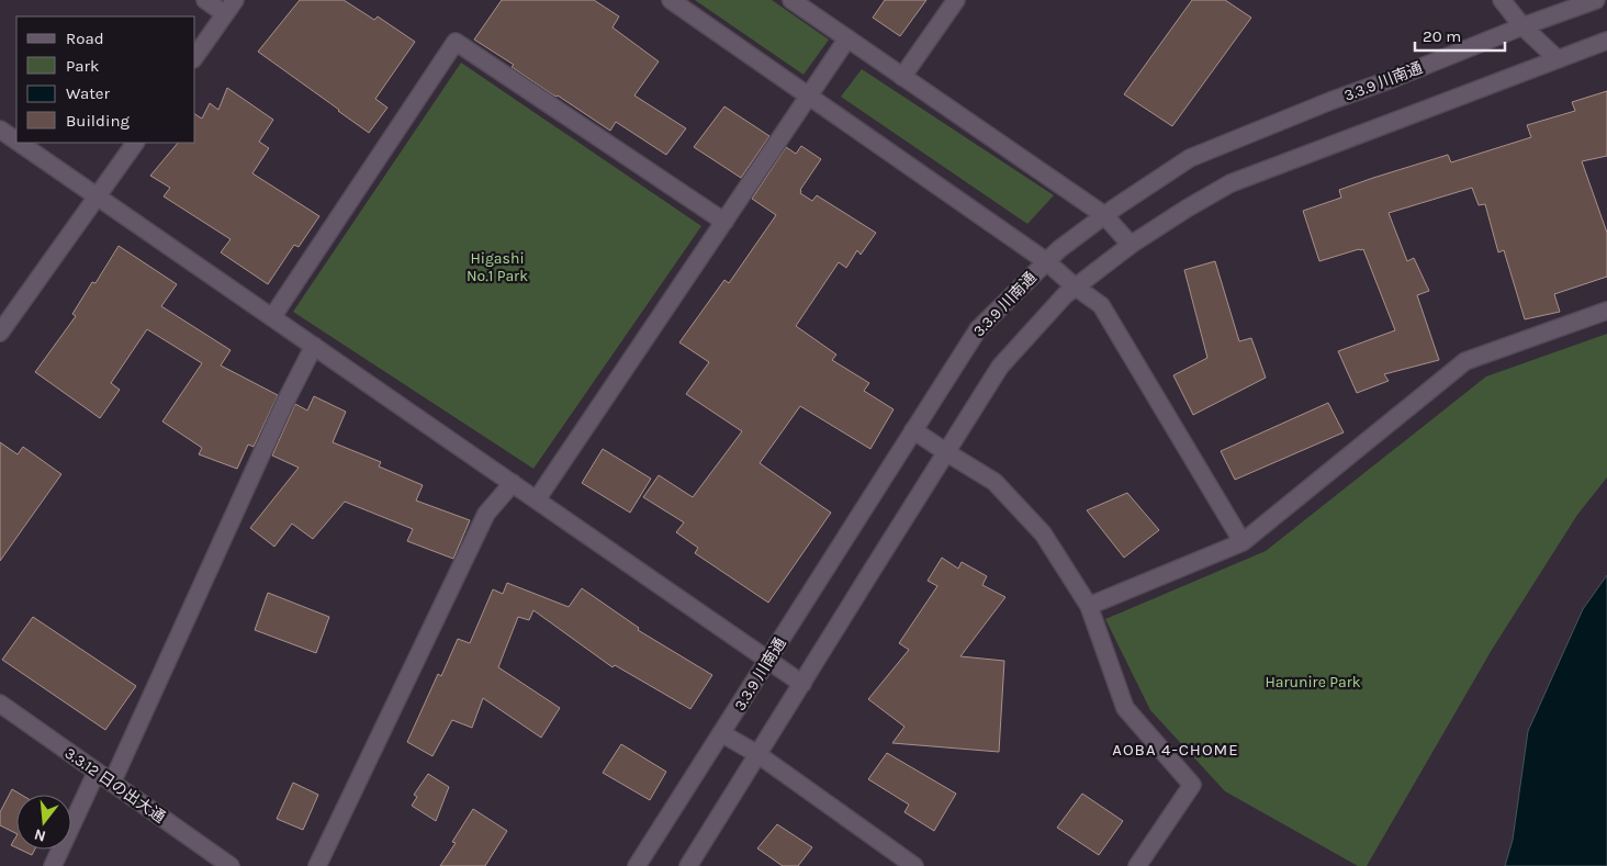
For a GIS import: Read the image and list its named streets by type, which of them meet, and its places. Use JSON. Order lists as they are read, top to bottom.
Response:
{
  "streets": {
    "street": ["3.3.9 川南通", "3.3.12 日の出大通"]
  },
  "districts": ["AOBA 4-CHOME"],
  "parks": ["Higashi No.1 Park", "Harunire Park"],
  "legend": [
    "Road",
    "Park",
    "Water",
    "Building"
  ],
  "scale_bar": "20 m",
  "north": "bottom"
}
